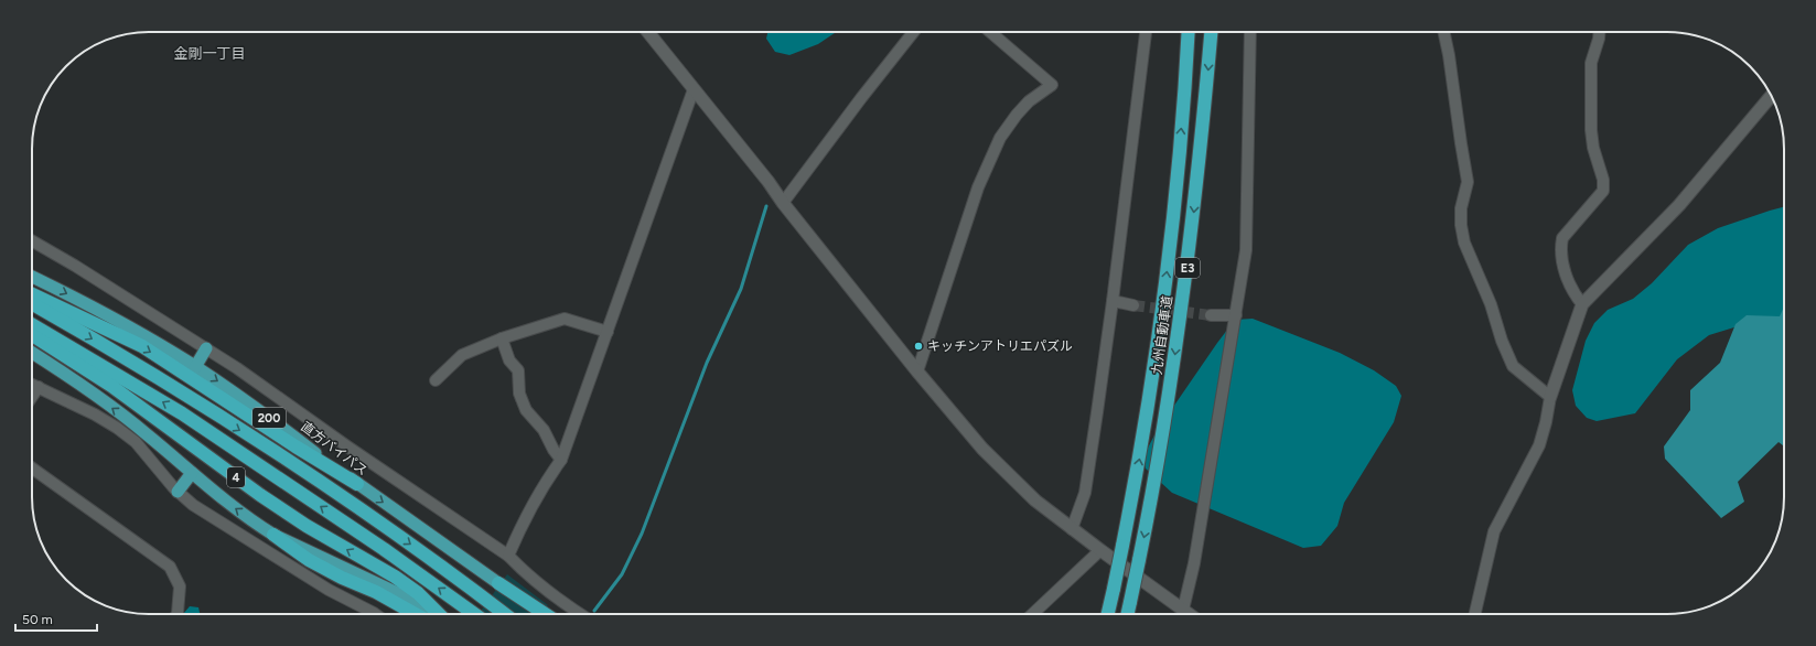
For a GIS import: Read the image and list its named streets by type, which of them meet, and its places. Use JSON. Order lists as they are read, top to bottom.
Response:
{
  "streets": {
    "highway": [
      "E3",
      "九州自動車道",
      "200",
      "直方バイパス",
      "4"
    ]
  },
  "districts": ["金剛一丁目"],
  "places": ["キッチンアトリエパズル"],
  "scale_bar": "50 m"
}
